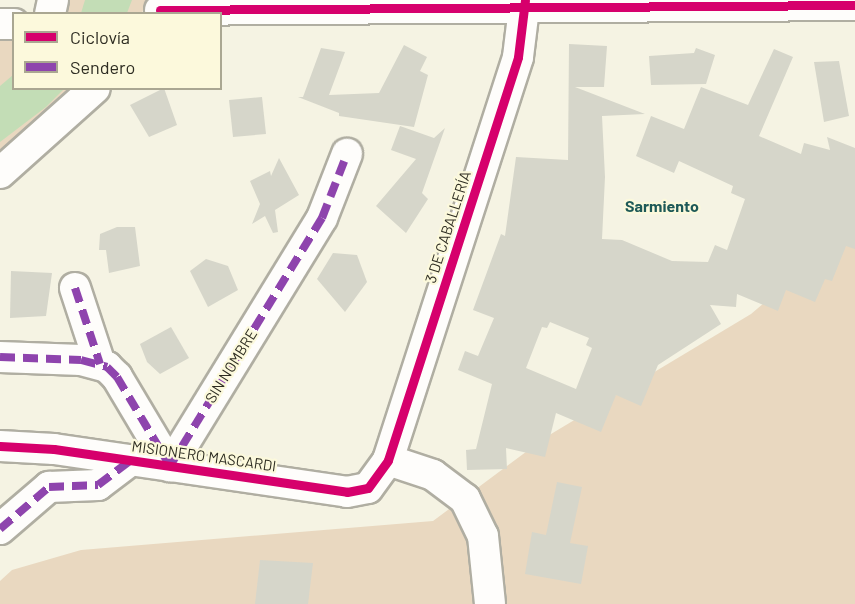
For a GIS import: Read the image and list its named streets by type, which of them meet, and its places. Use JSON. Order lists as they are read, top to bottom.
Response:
{
  "streets": {
    "street": ["3 DE CABALLERÍA", "SIN NOMBRE", "MISIONERO MASCARDI"]
  },
  "crossings": [
    ["3 DE CABALLERÍA", "MISIONERO MASCARDI"],
    ["SIN NOMBRE", "MISIONERO MASCARDI"]
  ],
  "districts": ["Sarmiento"],
  "legend": ["Ciclovía", "Sendero"]
}
